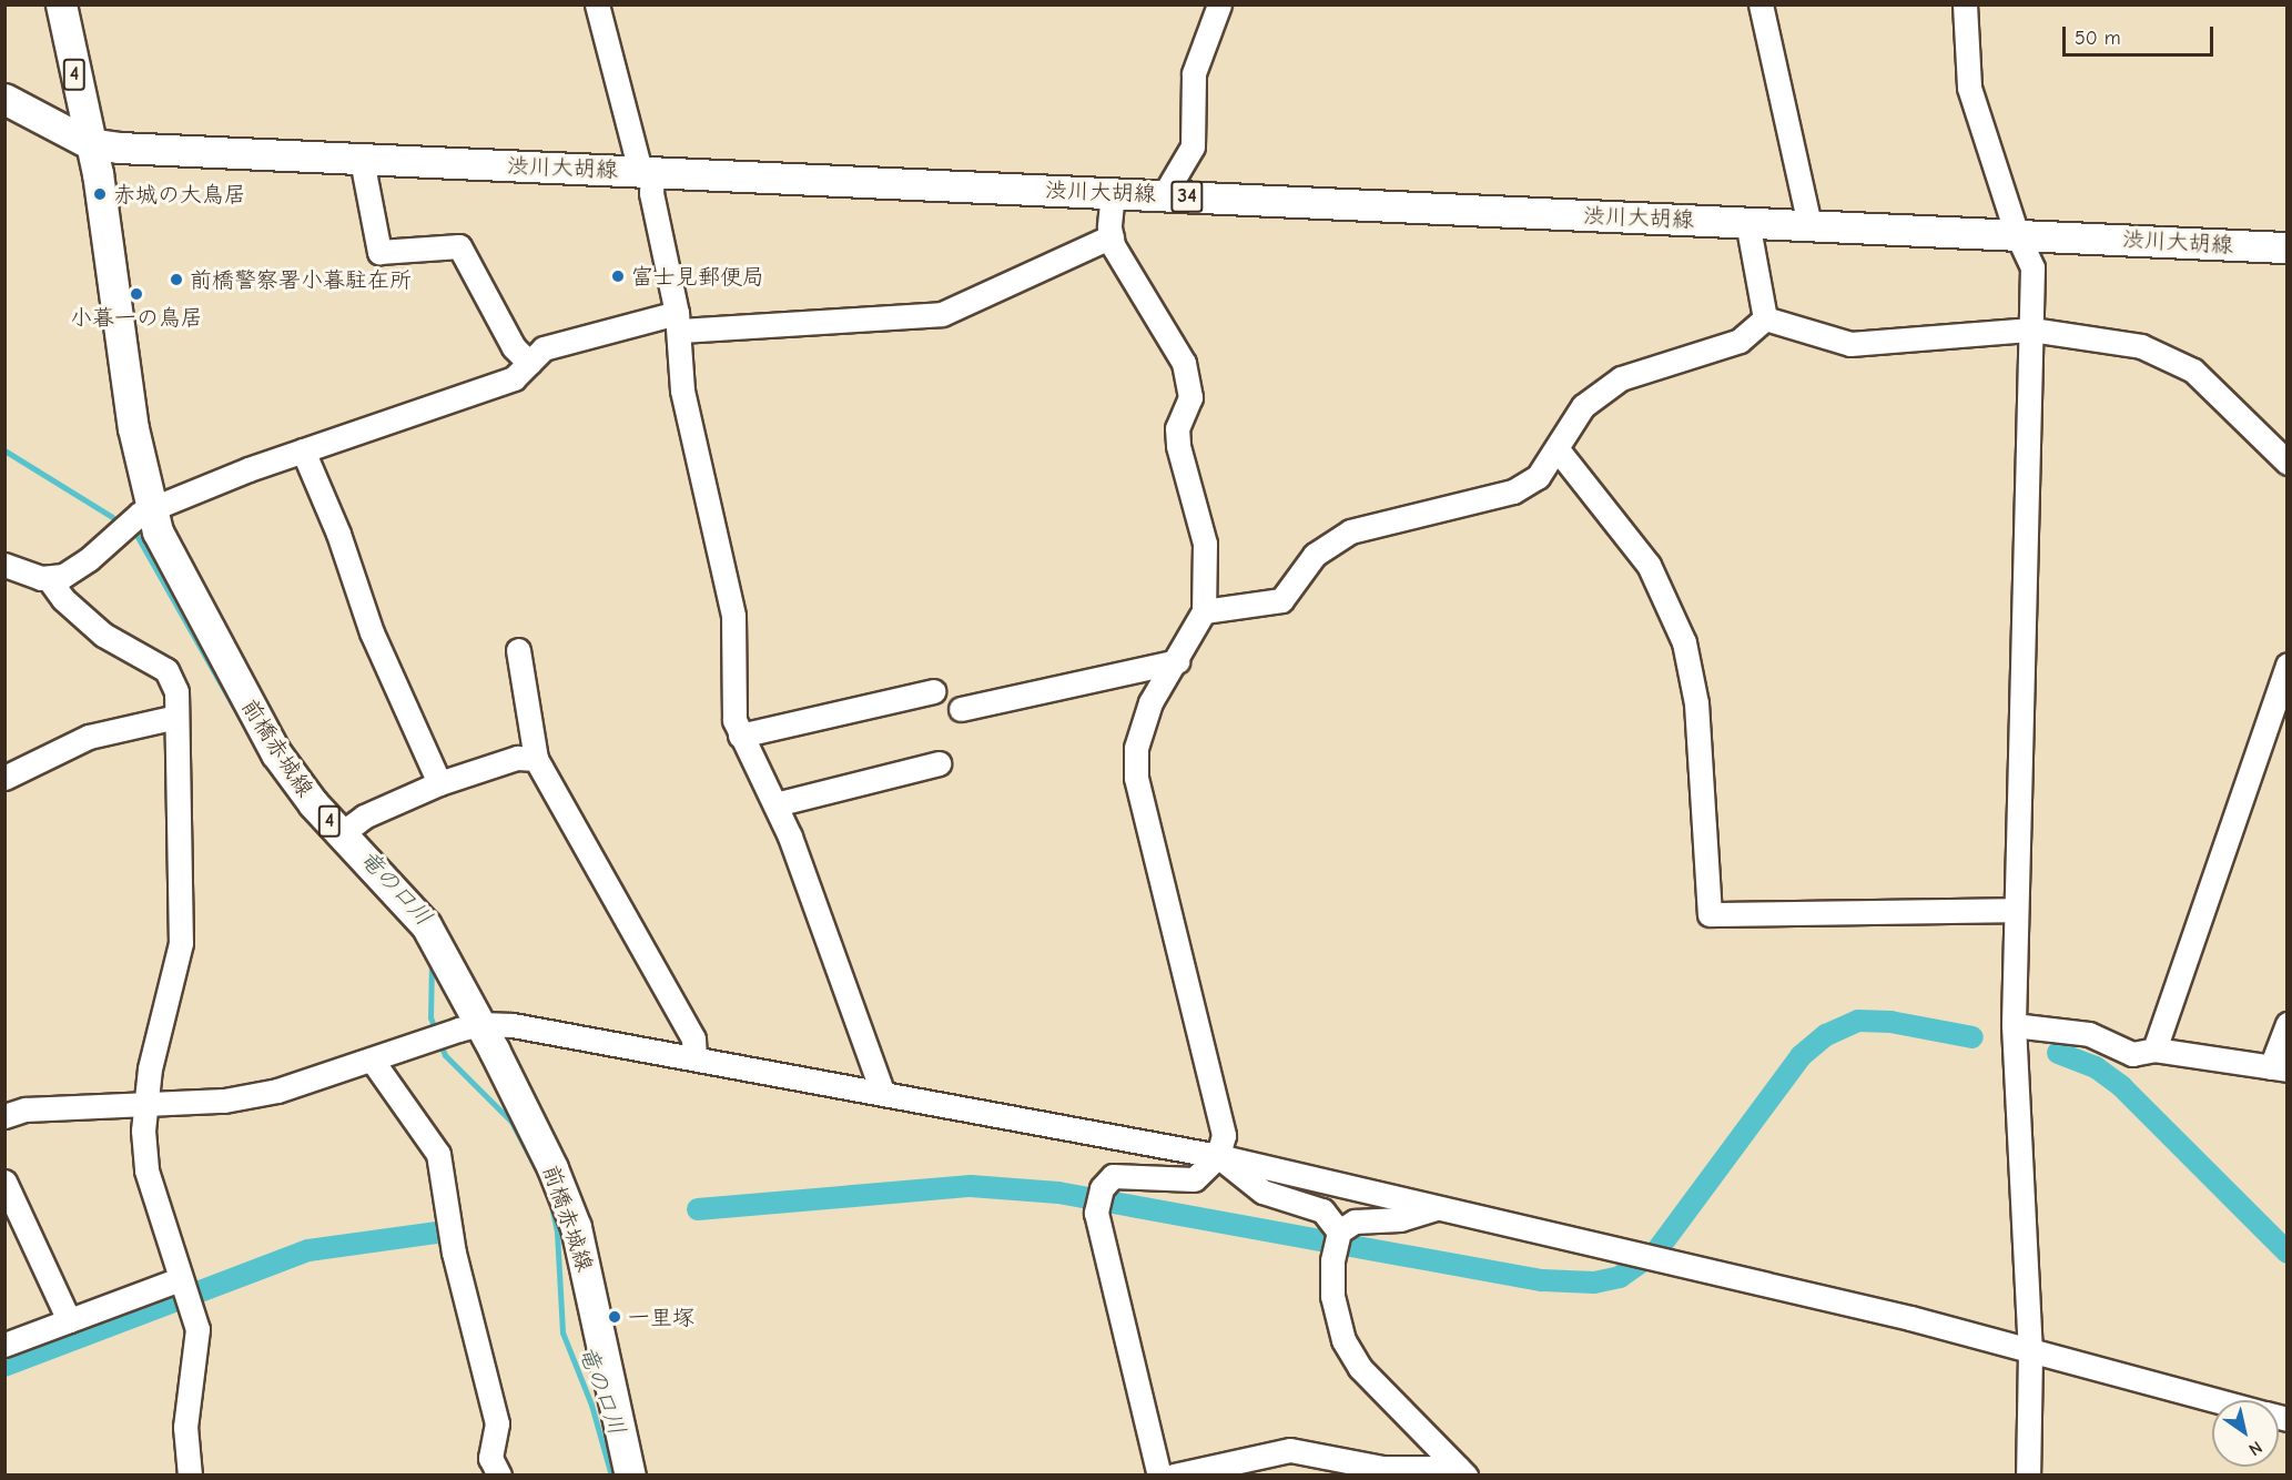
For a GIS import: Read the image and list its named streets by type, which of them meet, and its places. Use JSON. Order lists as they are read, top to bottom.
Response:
{
  "streets": {
    "main road": [
      "4",
      "渋川大胡線",
      "34",
      "前橋赤城線"
    ]
  },
  "crossings": [
    ["渋川大胡線", "前橋赤城線"]
  ],
  "water": ["竜の口川"],
  "places": [
    "赤城の大鳥居",
    "富士見郵便局",
    "前橋警察署小暮駐在所",
    "小暮一の鳥居",
    "一里塚"
  ],
  "scale_bar": "50 m",
  "north": "bottom right"
}
